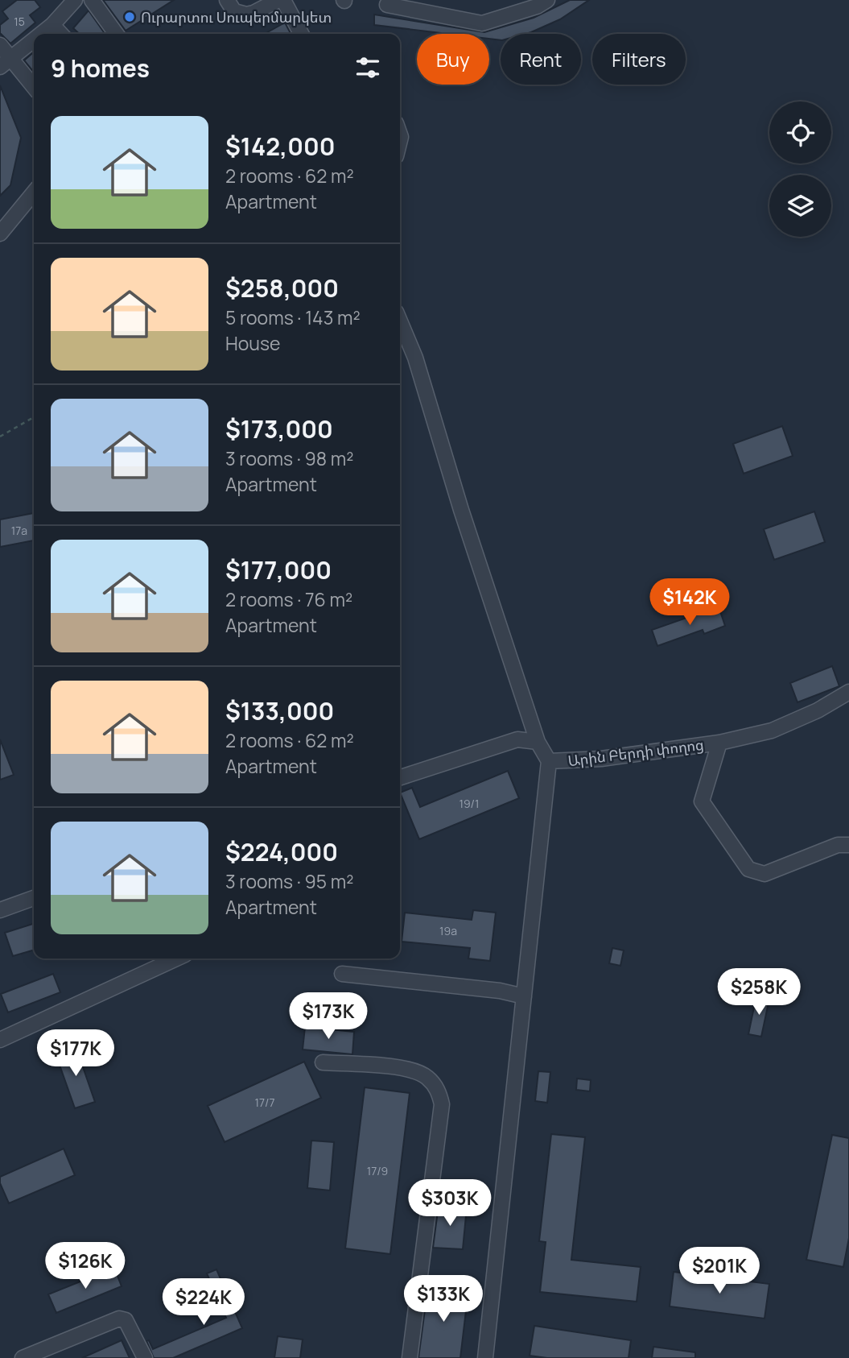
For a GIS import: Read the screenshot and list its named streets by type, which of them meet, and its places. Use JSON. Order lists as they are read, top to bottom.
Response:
{
  "streets": {
    "street": ["Արին Բերդի փողոց"]
  },
  "places": ["Ուրարտու Սուպերմարկետ"],
  "house_numbers": [
    "15",
    "17a",
    "19/1",
    "19a",
    "17/7",
    "17/9"
  ],
  "page": {
    "chip": ["Buy", "Rent", "Filters"],
    "heading": "9 homes",
    "list": [
      {
        "name": "$142,000",
        "note": "2 rooms · 62 m² · Apartment"
      },
      {
        "name": "$258,000",
        "note": "5 rooms · 143 m² · House"
      },
      {
        "name": "$173,000",
        "note": "3 rooms · 98 m² · Apartment"
      },
      {
        "name": "$177,000",
        "note": "2 rooms · 76 m² · Apartment"
      },
      {
        "name": "$133,000",
        "note": "2 rooms · 62 m² · Apartment"
      },
      {
        "name": "$224,000",
        "note": "3 rooms · 95 m² · Apartment"
      }
    ],
    "price": [
      "$142K",
      "$258K",
      "$173K",
      "$177K",
      "$303K",
      "$126K",
      "$201K",
      "$133K",
      "$224K"
    ]
  }
}
